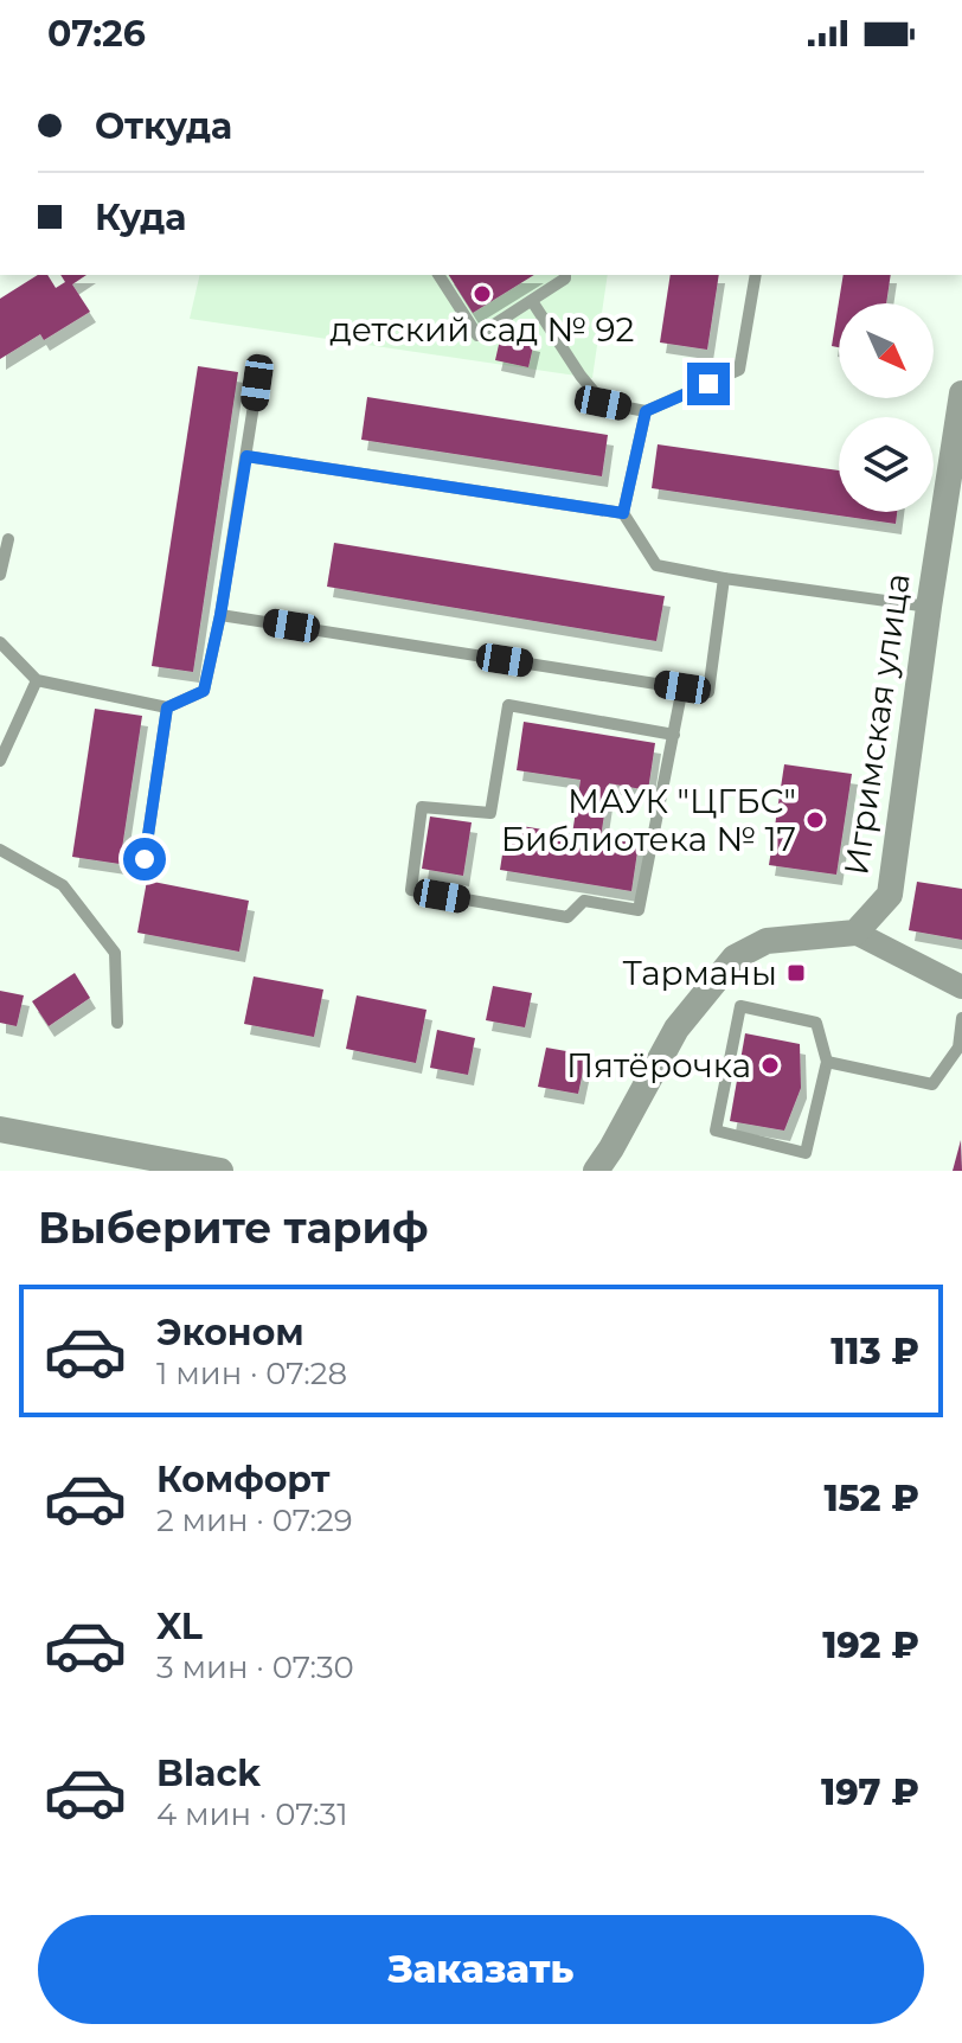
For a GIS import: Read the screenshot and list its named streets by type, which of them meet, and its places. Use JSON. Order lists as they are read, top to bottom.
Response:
{
  "streets": {
    "street": ["Игримская улица"]
  },
  "places": {
    "other": ["детский сад № 92", "МАУК \"ЦГБС\" Библиотека № 17", "Пятёрочка"],
    "transit": ["Тарманы"]
  },
  "north": "bottom right",
  "page": {
    "status": "07:26",
    "banner": ["Откуда", "Куда"],
    "heading": "Выберите тариф",
    "list": [
      {
        "name": "Эконом",
        "note": "1 мин · 07:28",
        "value": "113 ₽"
      },
      {
        "name": "Комфорт",
        "note": "2 мин · 07:29",
        "value": "152 ₽"
      },
      {
        "name": "XL",
        "note": "3 мин · 07:30",
        "value": "192 ₽"
      },
      {
        "name": "Black",
        "note": "4 мин · 07:31",
        "value": "197 ₽"
      }
    ],
    "buttons": "Заказать"
  }
}
